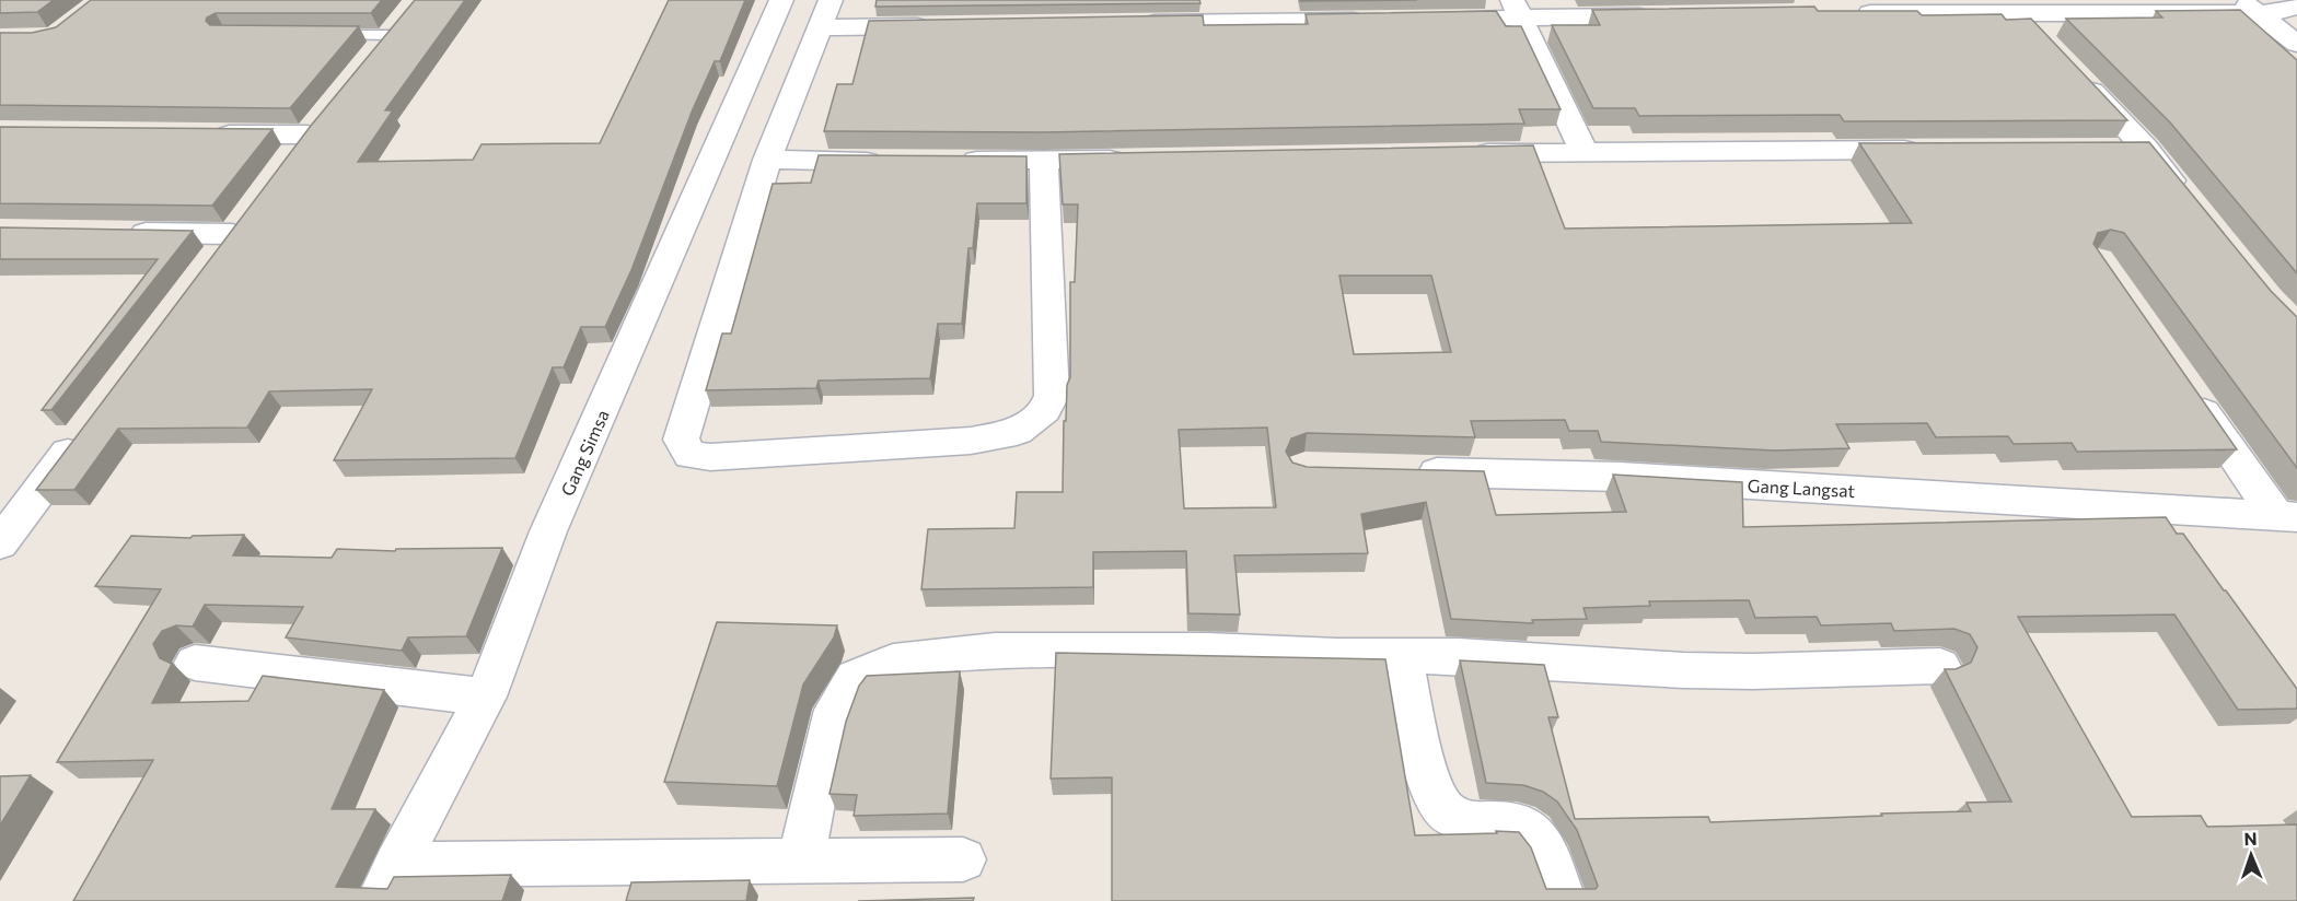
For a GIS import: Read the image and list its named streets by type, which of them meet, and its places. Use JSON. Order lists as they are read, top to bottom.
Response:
{
  "streets": {
    "street": ["Gang Simsa", "Gang Langsat"]
  },
  "north": "top"
}
